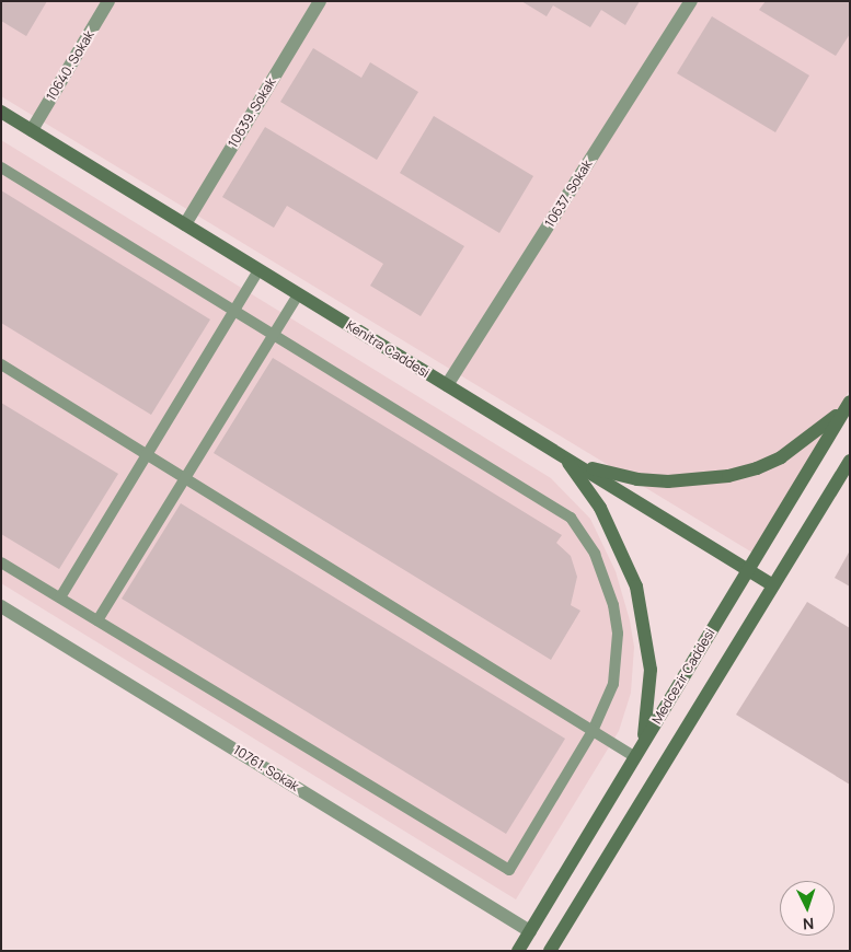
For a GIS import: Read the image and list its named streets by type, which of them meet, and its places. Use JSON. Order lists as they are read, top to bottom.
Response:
{
  "streets": {
    "street": [
      "10640. Sokak",
      "10639. Sokak",
      "10637. Sokak",
      "Kenitra Caddesi",
      "Medcezir Caddesi",
      "10761. Sokak"
    ]
  },
  "crossings": [
    ["10640. Sokak", "Kenitra Caddesi"],
    ["10639. Sokak", "Kenitra Caddesi"],
    ["10637. Sokak", "Kenitra Caddesi"],
    ["Kenitra Caddesi", "Medcezir Caddesi"],
    ["Medcezir Caddesi", "10761. Sokak"]
  ],
  "north": "bottom"
}
